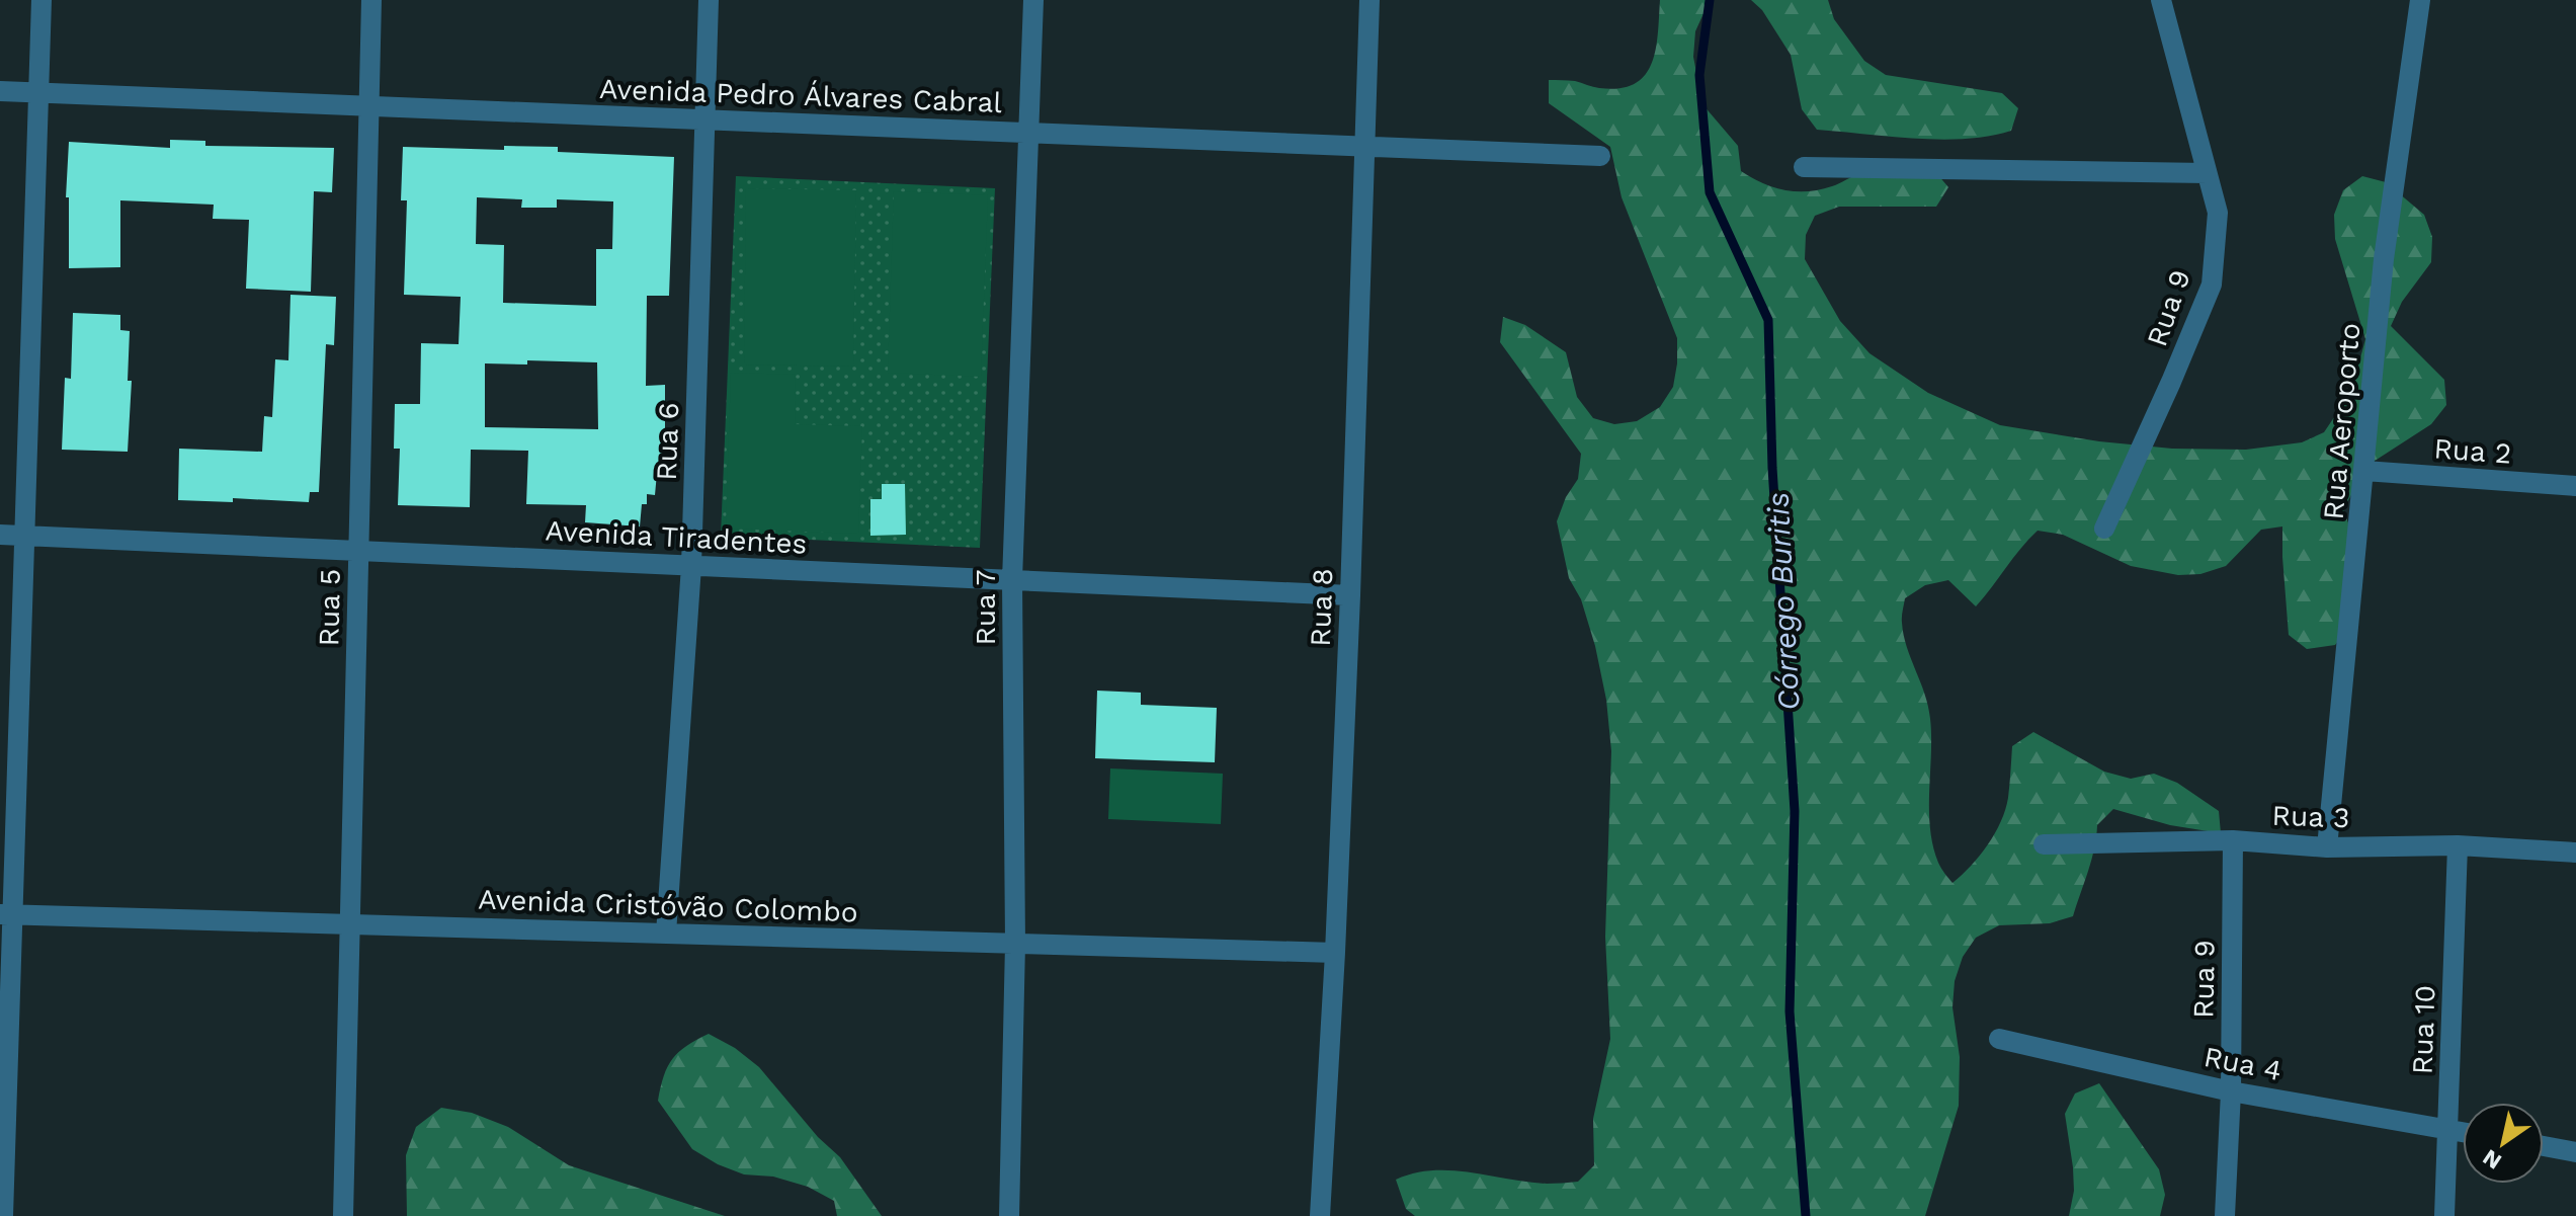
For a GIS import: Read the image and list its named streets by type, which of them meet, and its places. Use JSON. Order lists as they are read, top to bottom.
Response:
{
  "streets": {
    "street": [
      "Avenida Pedro Álvares Cabral",
      "Rua 9",
      "Rua Aeroporto",
      "Rua 6",
      "Rua 2",
      "Avenida Tiradentes",
      "Rua 5",
      "Rua 7",
      "Rua 8",
      "Rua 3",
      "Avenida Cristóvão Colombo",
      "Rua 10",
      "Rua 4"
    ]
  },
  "crossings": [
    ["Avenida Pedro Álvares Cabral", "Rua 6"],
    ["Avenida Pedro Álvares Cabral", "Rua 5"],
    ["Avenida Pedro Álvares Cabral", "Rua 7"],
    ["Avenida Pedro Álvares Cabral", "Rua 8"],
    ["Rua 9", "Rua 3"],
    ["Rua 9", "Rua 4"],
    ["Rua Aeroporto", "Rua 2"],
    ["Rua Aeroporto", "Rua 3"],
    ["Rua 6", "Avenida Tiradentes"],
    ["Rua 6", "Avenida Cristóvão Colombo"],
    ["Avenida Tiradentes", "Rua 5"],
    ["Avenida Tiradentes", "Rua 7"],
    ["Avenida Tiradentes", "Rua 8"],
    ["Rua 5", "Avenida Cristóvão Colombo"],
    ["Rua 7", "Avenida Cristóvão Colombo"],
    ["Rua 8", "Avenida Cristóvão Colombo"],
    ["Rua 3", "Rua 10"],
    ["Rua 10", "Rua 4"]
  ],
  "water": ["Córrego Buritis"],
  "north": "bottom left"
}
